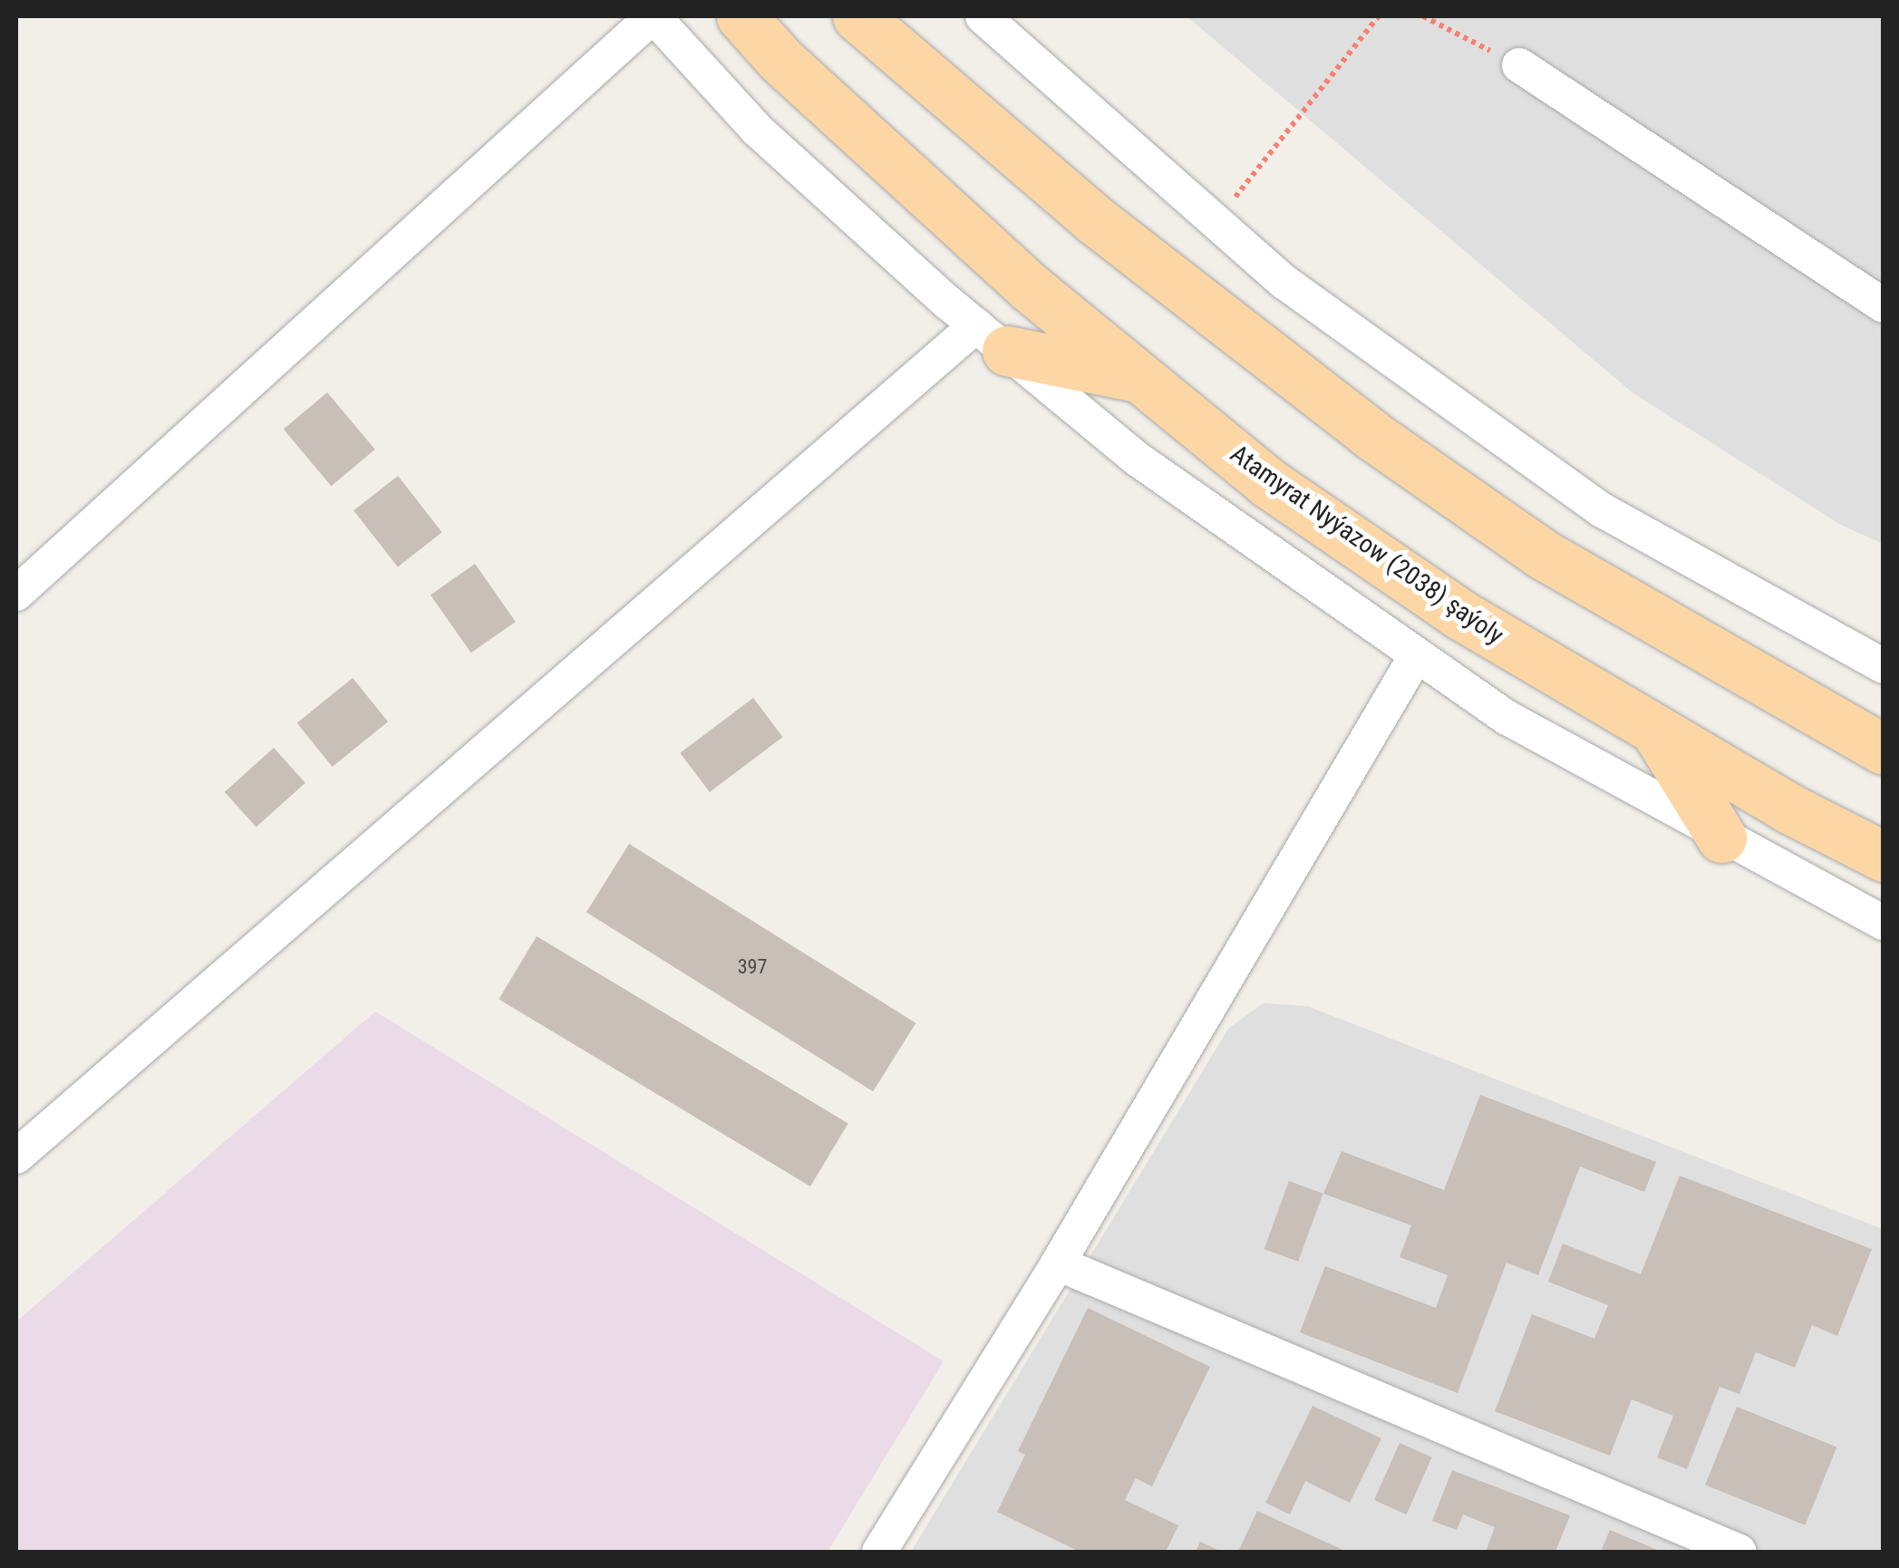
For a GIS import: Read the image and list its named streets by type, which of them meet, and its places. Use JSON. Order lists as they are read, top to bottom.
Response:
{
  "streets": {
    "main road": ["Atamyrat Nyýazow (2038) şaýoly"]
  },
  "house_numbers": ["397"]
}
